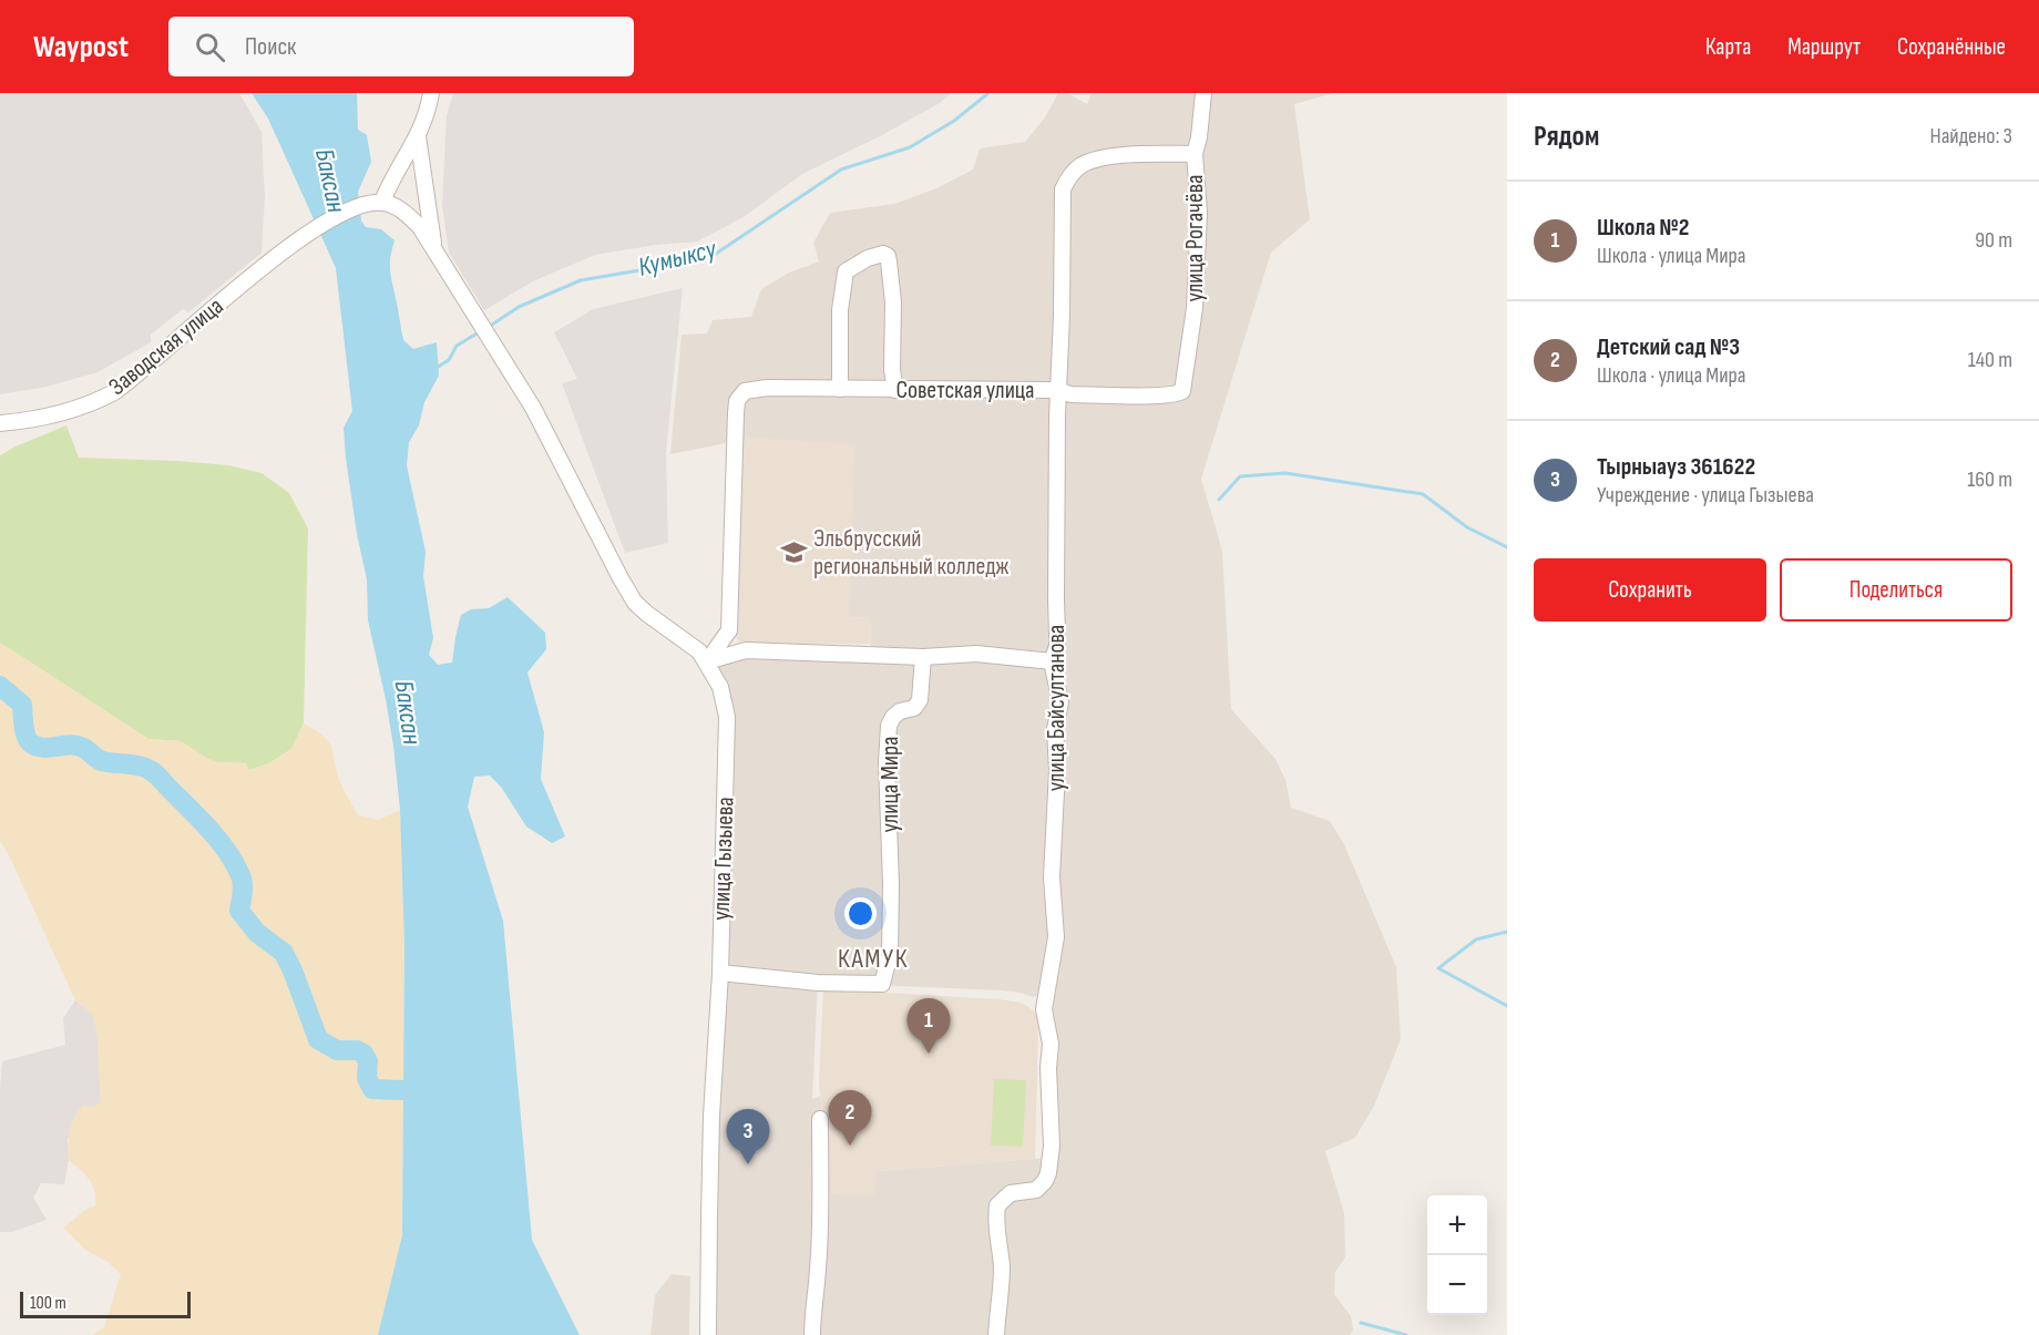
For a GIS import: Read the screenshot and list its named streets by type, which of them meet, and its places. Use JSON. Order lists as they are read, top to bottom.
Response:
{
  "streets": {
    "street": [
      "улица Рогачёва",
      "Заводская улица",
      "Советская улица",
      "улица Байсултанова",
      "улица Мира",
      "улица Гызыева"
    ]
  },
  "crossings": [
    ["улица Рогачёва", "Советская улица"],
    ["улица Рогачёва", "улица Байсултанова"],
    ["Советская улица", "улица Байсултанова"],
    ["Советская улица", "улица Гызыева"],
    ["улица Мира", "улица Гызыева"]
  ],
  "districts": ["КАМУК"],
  "water": ["Баксан", "Кумыксу"],
  "places": {
    "school or university": ["Эльбрусский региональный колледж"]
  },
  "scale_bar": "100 m",
  "page": {
    "header": "Waypost",
    "search": "Поиск",
    "nav": ["Карта", "Маршрут", "Сохранённые"],
    "heading": ["Рядом", "Найдено: 3"],
    "list": [
      {
        "mark": "1",
        "name": "Школа №2",
        "note": "Школа · улица Мира",
        "value": "90 m"
      },
      {
        "mark": "2",
        "name": "Детский сад №3",
        "note": "Школа · улица Мира",
        "value": "140 m"
      },
      {
        "mark": "3",
        "name": "Тырныауз 361622",
        "note": "Учреждение · улица Гызыева",
        "value": "160 m"
      }
    ],
    "buttons": ["Сохранить", "Поделиться"],
    "pins": ["1", "2", "3"],
    "map_buttons": ["+", "−"],
    "scale": "100 m"
  }
}
